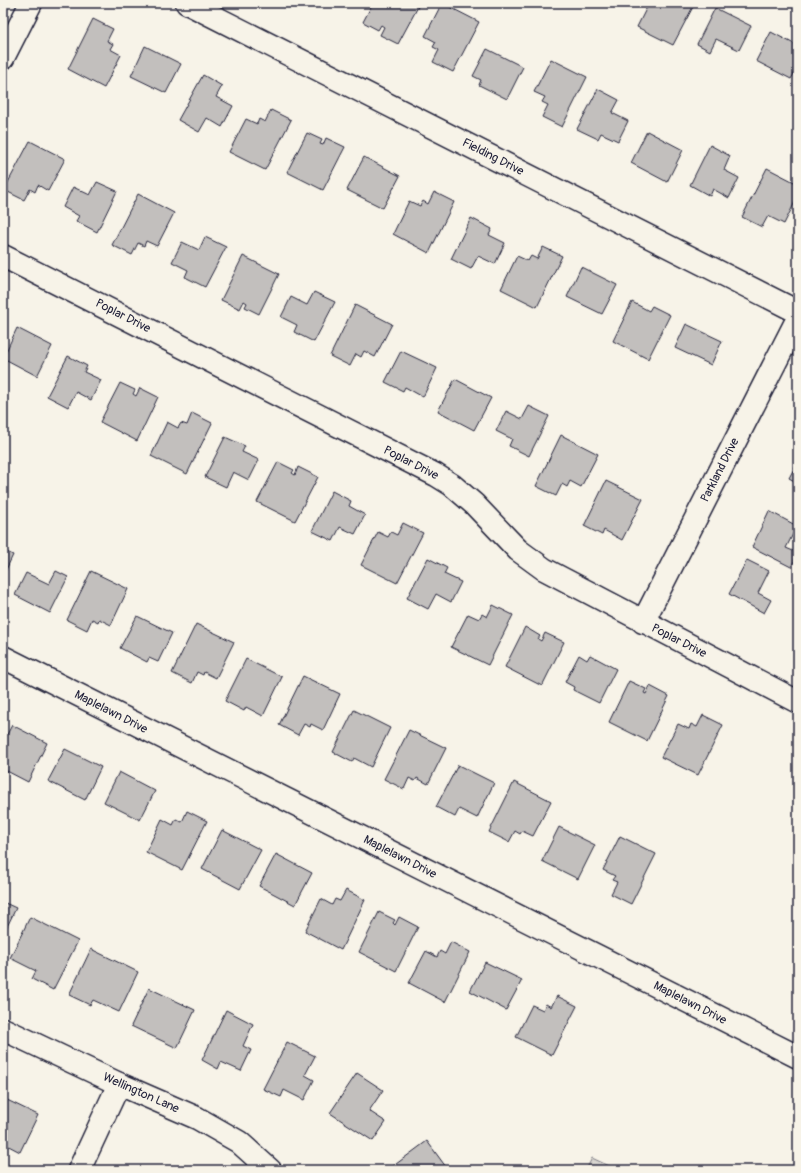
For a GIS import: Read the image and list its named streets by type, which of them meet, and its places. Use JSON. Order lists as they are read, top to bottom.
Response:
{
  "streets": {
    "street": [
      "Fielding Drive",
      "Poplar Drive",
      "Parkland Drive",
      "Maplelawn Drive",
      "Wellington Lane"
    ]
  },
  "crossings": [
    ["Poplar Drive", "Parkland Drive"]
  ]
}
